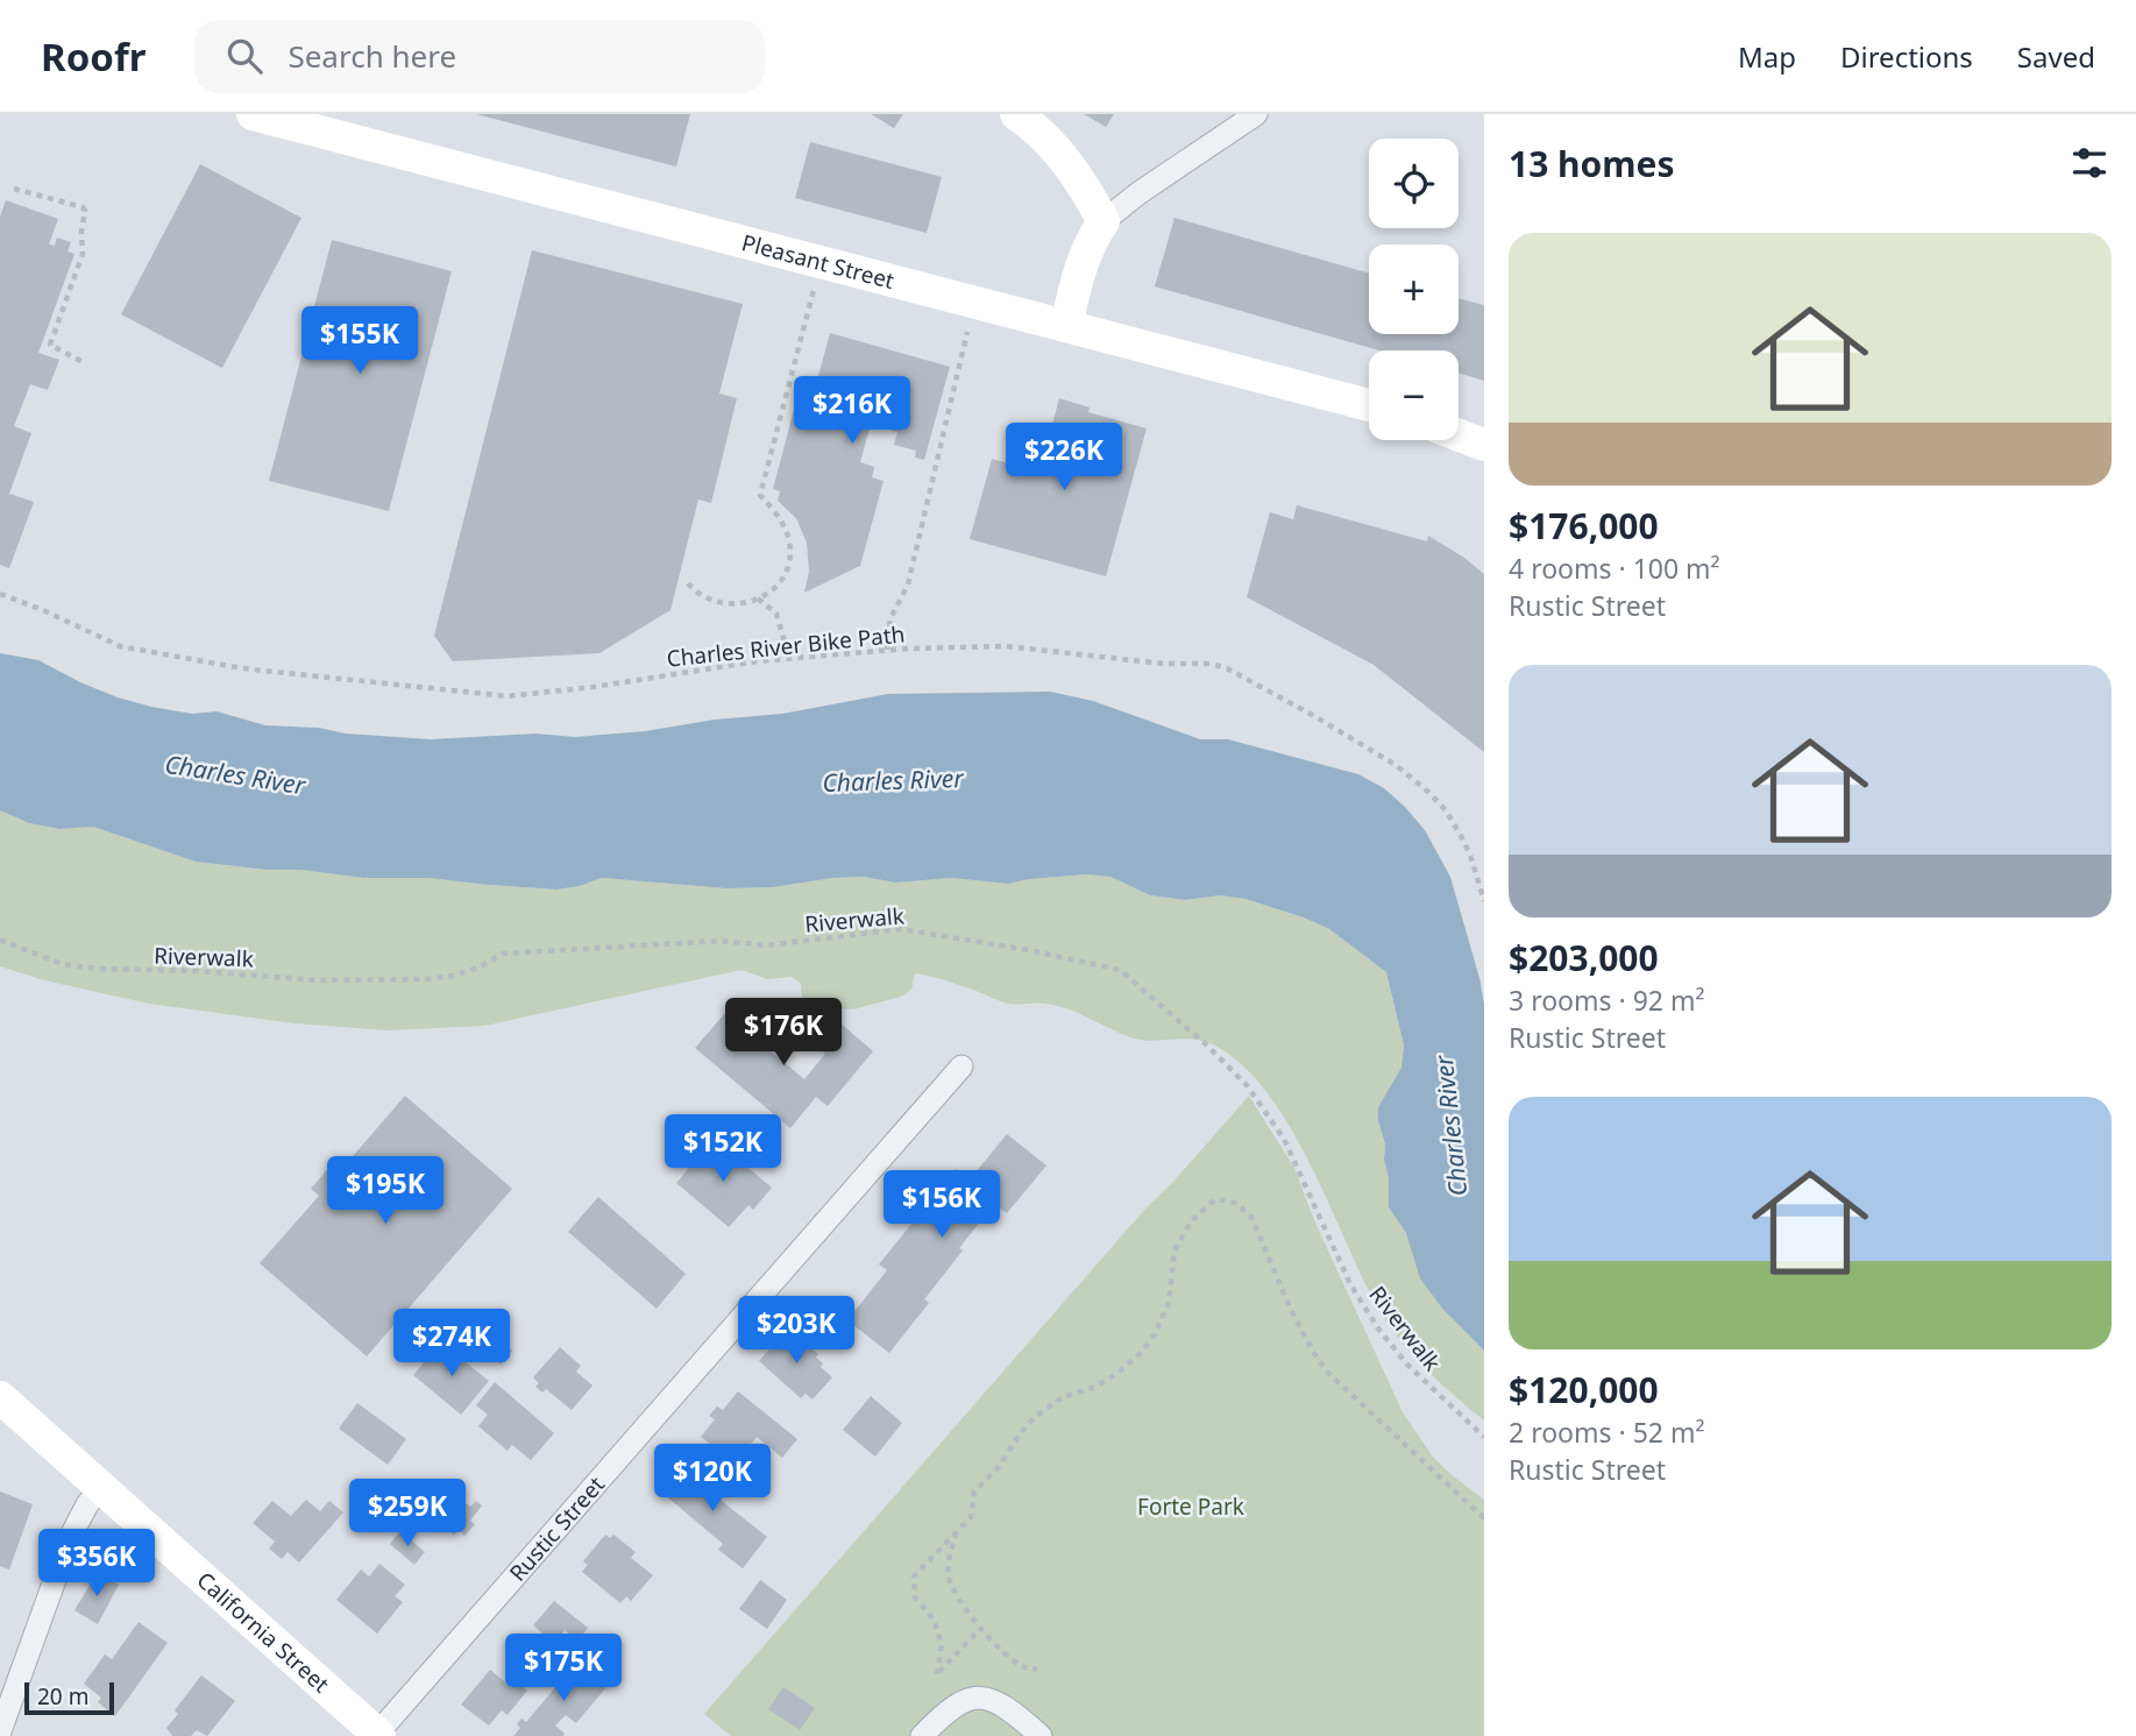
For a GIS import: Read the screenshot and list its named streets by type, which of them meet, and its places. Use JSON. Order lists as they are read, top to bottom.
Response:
{
  "streets": {
    "street": ["Pleasant Street", "Rustic Street", "California Street"],
    "path": ["Charles River Bike Path", "Riverwalk"]
  },
  "crossings": [
    ["Rustic Street", "California Street"]
  ],
  "water": ["Charles River"],
  "parks": ["Forte Park"],
  "scale_bar": "20 m",
  "page": {
    "header": "Roofr",
    "search": "Search here",
    "nav": ["Map", "Directions", "Saved"],
    "heading": "13 homes",
    "map_buttons": ["+", "−"],
    "list": [
      {
        "name": "$176,000",
        "note": "4 rooms · 100 m² · Rustic Street"
      },
      {
        "name": "$203,000",
        "note": "3 rooms · 92 m² · Rustic Street"
      },
      {
        "name": "$120,000",
        "note": "2 rooms · 52 m² · Rustic Street"
      }
    ],
    "price": [
      "$155K",
      "$216K",
      "$226K",
      "$176K",
      "$152K",
      "$195K",
      "$156K",
      "$203K",
      "$274K",
      "$120K",
      "$259K",
      "$356K",
      "$175K"
    ],
    "scale": "20 m"
  }
}
